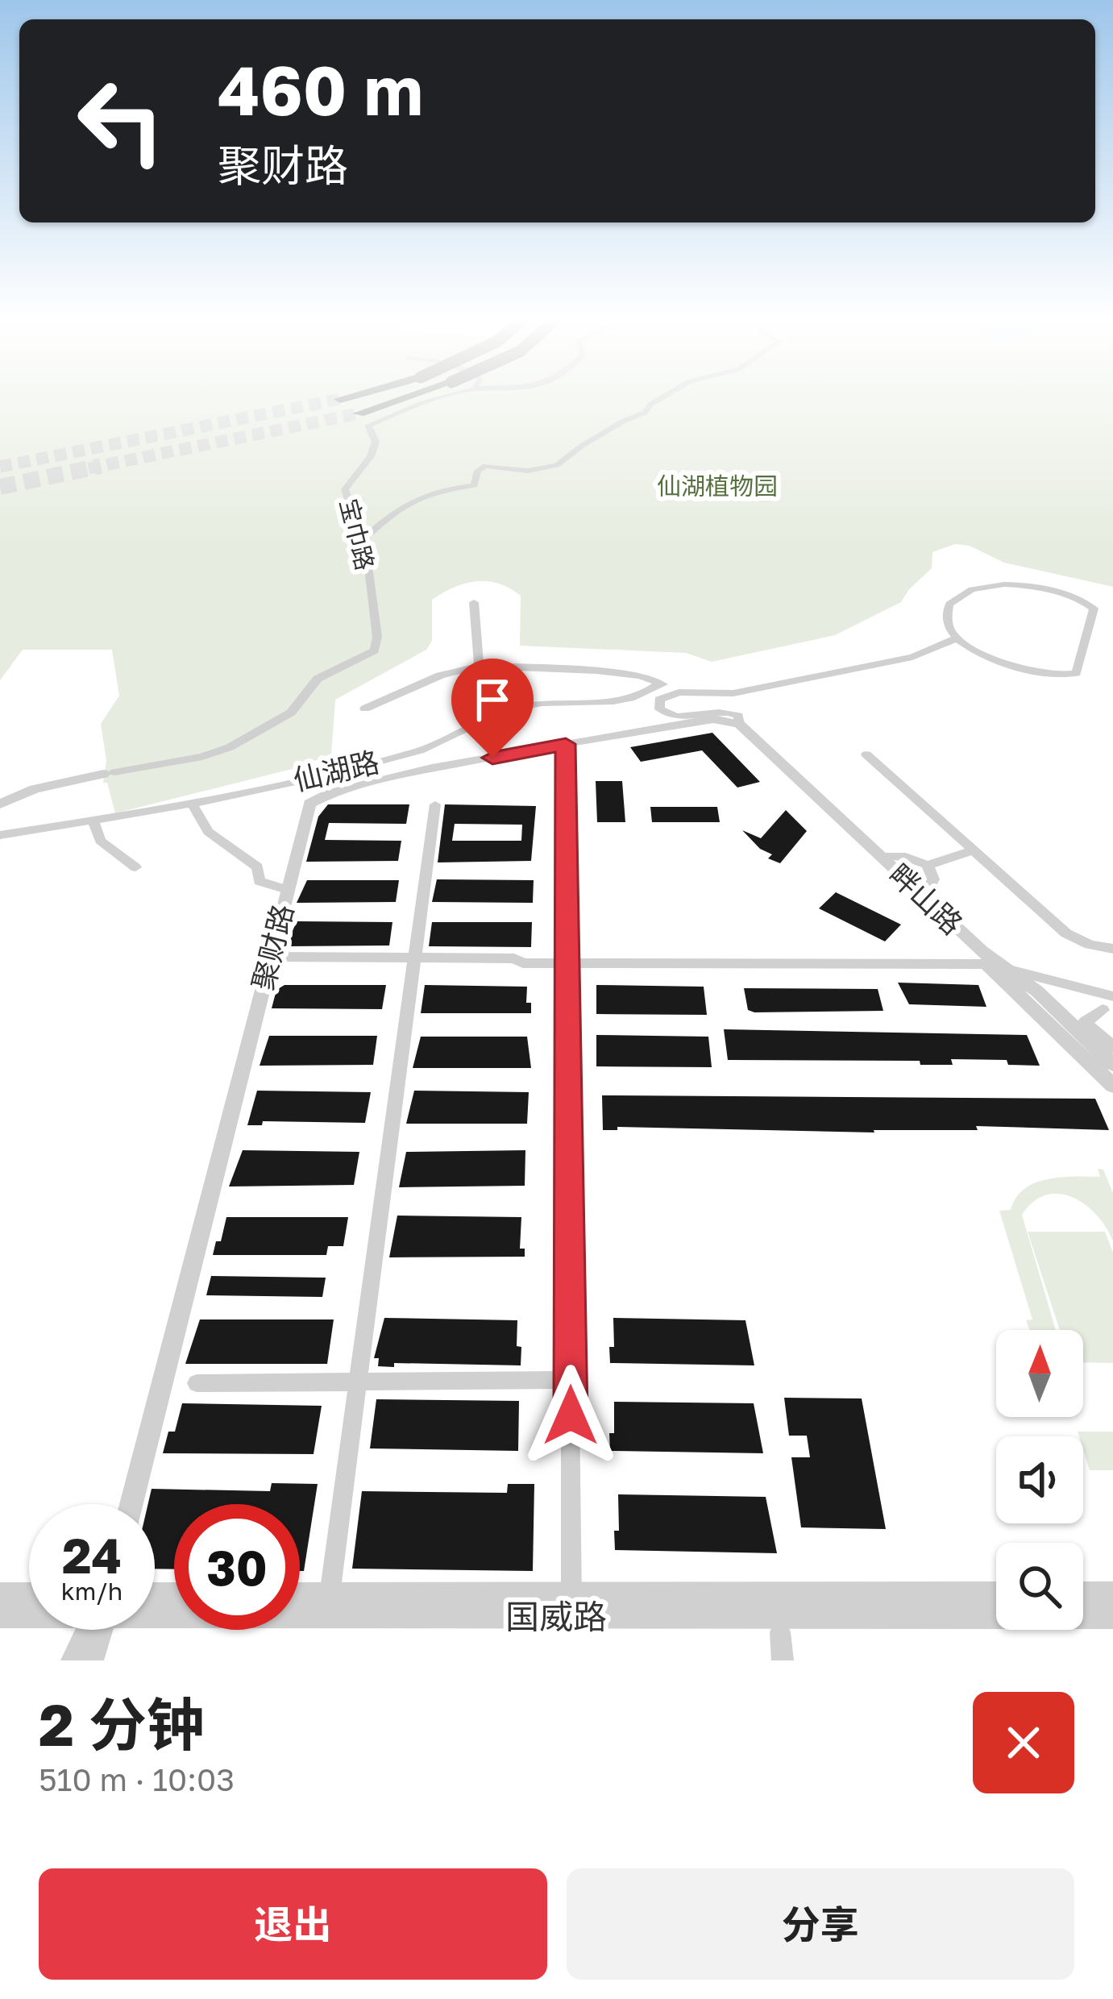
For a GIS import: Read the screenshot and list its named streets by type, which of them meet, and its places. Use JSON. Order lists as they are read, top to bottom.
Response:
{
  "streets": {
    "street": [
      "宝巾路",
      "仙湖路",
      "畔山路",
      "聚财路",
      "国威路"
    ]
  },
  "crossings": [
    ["畔山路", "聚财路"]
  ],
  "parks": ["仙湖植物园"],
  "north": "top",
  "page": {
    "turn": ["460 m", "聚财路"],
    "speed": "24 km/h",
    "limit": "30",
    "heading": ["2 分钟", "510 m · 10:03"],
    "buttons": ["退出", "分享"]
  }
}
